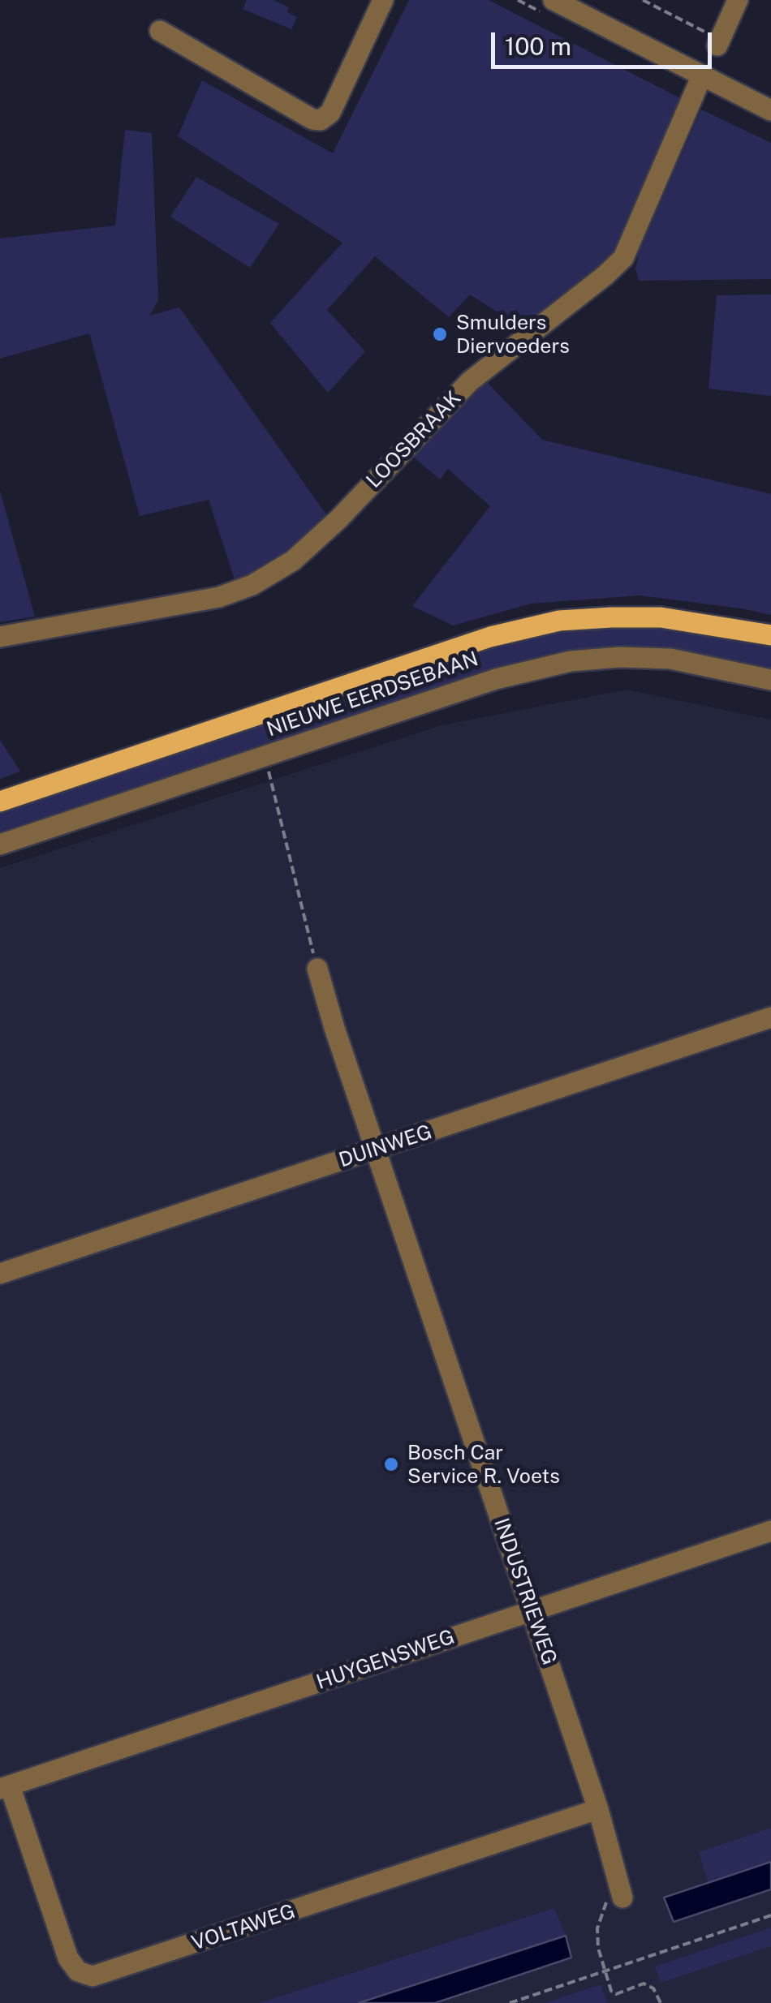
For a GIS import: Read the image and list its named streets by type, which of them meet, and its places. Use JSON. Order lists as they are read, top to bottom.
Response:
{
  "streets": {
    "main road": ["NIEUWE EERDSEBAAN"],
    "street": [
      "LOOSBRAAK",
      "DUINWEG",
      "INDUSTRIEWEG",
      "HUYGENSWEG",
      "VOLTAWEG"
    ]
  },
  "crossings": [
    ["DUINWEG", "INDUSTRIEWEG"],
    ["INDUSTRIEWEG", "HUYGENSWEG"],
    ["INDUSTRIEWEG", "VOLTAWEG"],
    ["HUYGENSWEG", "VOLTAWEG"]
  ],
  "places": ["Smulders Diervoeders", "Bosch Car Service R. Voets"],
  "scale_bar": "100 m"
}
